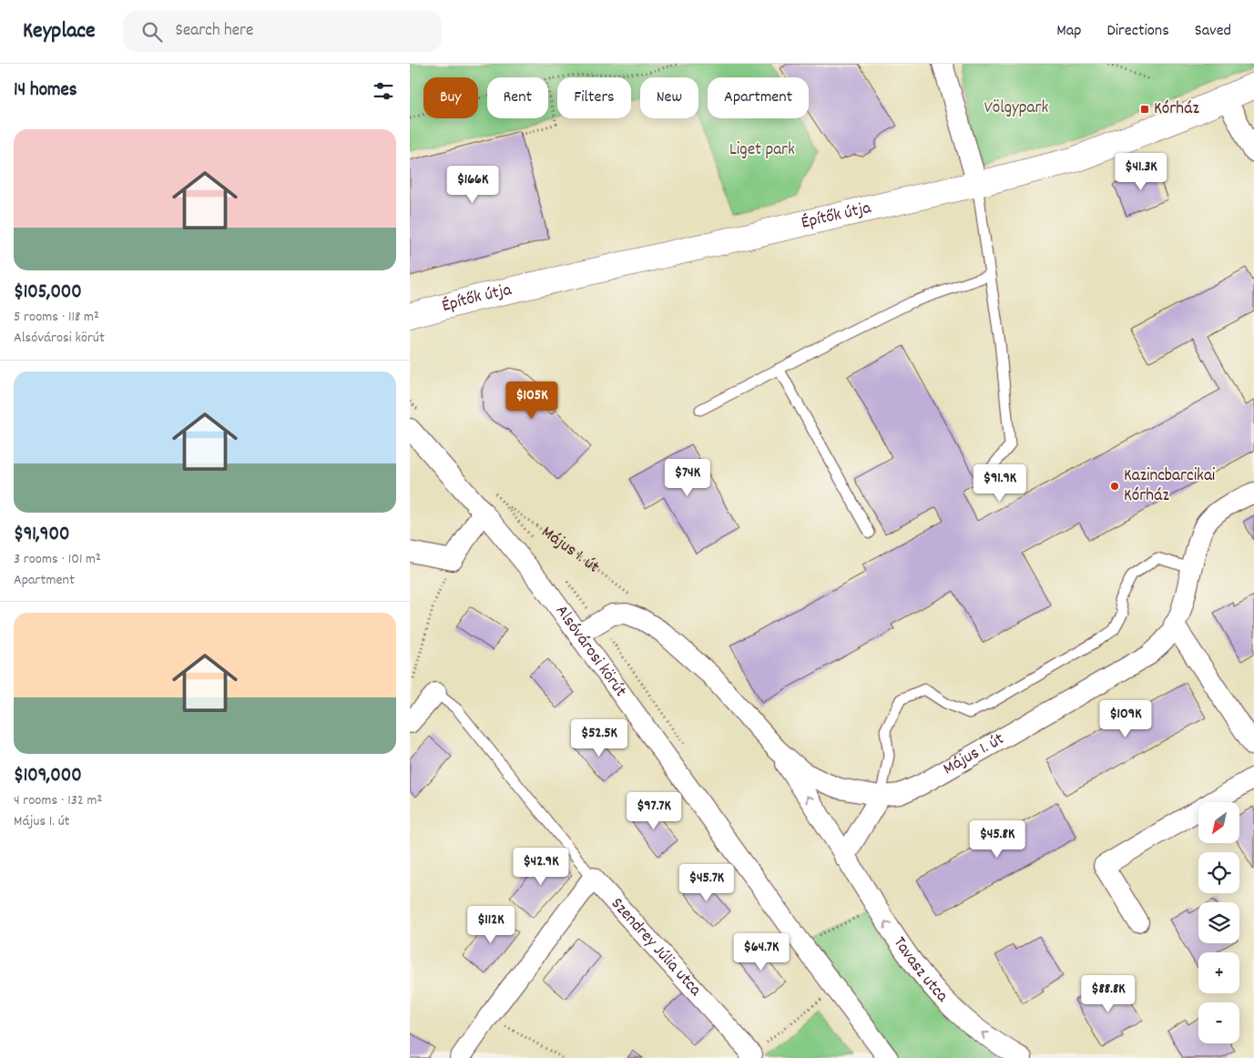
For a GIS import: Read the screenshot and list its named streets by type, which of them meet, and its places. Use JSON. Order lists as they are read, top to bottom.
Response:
{
  "streets": {
    "street": [
      "Építők útja",
      "Május 1. út",
      "Alsóvárosi körút",
      "Szendrey Júlia utca",
      "Tavasz utca"
    ]
  },
  "crossings": [
    ["Május 1. út", "Alsóvárosi körút"],
    ["Május 1. út", "Tavasz utca"]
  ],
  "one_way": ["Tavasz utca"],
  "parks": ["Völgypark", "Liget park"],
  "places": {
    "transit": ["Kórház"],
    "other": ["Kazincbarcikai Kórház"]
  },
  "north": "bottom left",
  "page": {
    "header": "Keyplace",
    "search": "Search here",
    "nav": ["Map", "Directions", "Saved"],
    "heading": "14 homes",
    "chip": [
      "Buy",
      "Rent",
      "Filters",
      "New",
      "Apartment"
    ],
    "list": [
      {
        "name": "$105,000",
        "note": "5 rooms · 118 m² · Alsóvárosi körút"
      },
      {
        "name": "$91,900",
        "note": "3 rooms · 101 m² · Apartment"
      },
      {
        "name": "$109,000",
        "note": "4 rooms · 132 m² · Május 1. út"
      }
    ],
    "price": [
      "$41.3K",
      "$166K",
      "$105K",
      "$74K",
      "$91.9K",
      "$109K",
      "$52.5K",
      "$97.7K",
      "$45.8K",
      "$42.9K",
      "$45.7K",
      "$112K",
      "$64.7K",
      "$88.8K"
    ],
    "map_buttons": ["+", "−"]
  }
}
